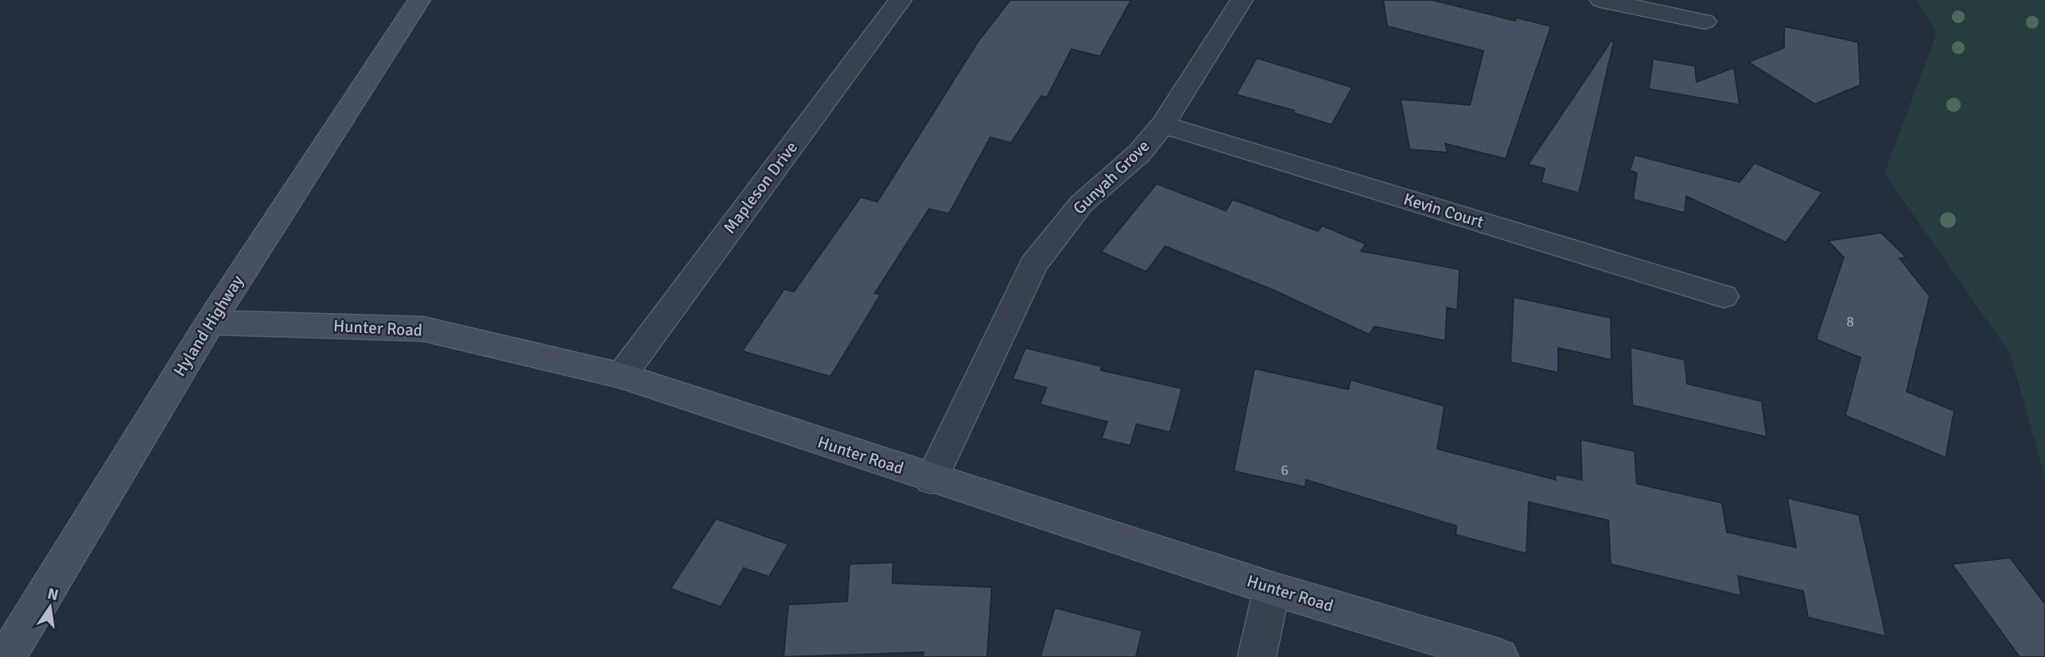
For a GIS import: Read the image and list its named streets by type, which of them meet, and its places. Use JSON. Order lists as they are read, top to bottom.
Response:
{
  "streets": {
    "street": [
      "Gunyah Grove",
      "Mapleson Drive",
      "Kevin Court",
      "Hyland Highway",
      "Hunter Road"
    ]
  },
  "crossings": [
    ["Gunyah Grove", "Kevin Court"],
    ["Gunyah Grove", "Hunter Road"],
    ["Mapleson Drive", "Hunter Road"],
    ["Hyland Highway", "Hunter Road"]
  ],
  "house_numbers": ["8", "6"],
  "north": "top"
}
